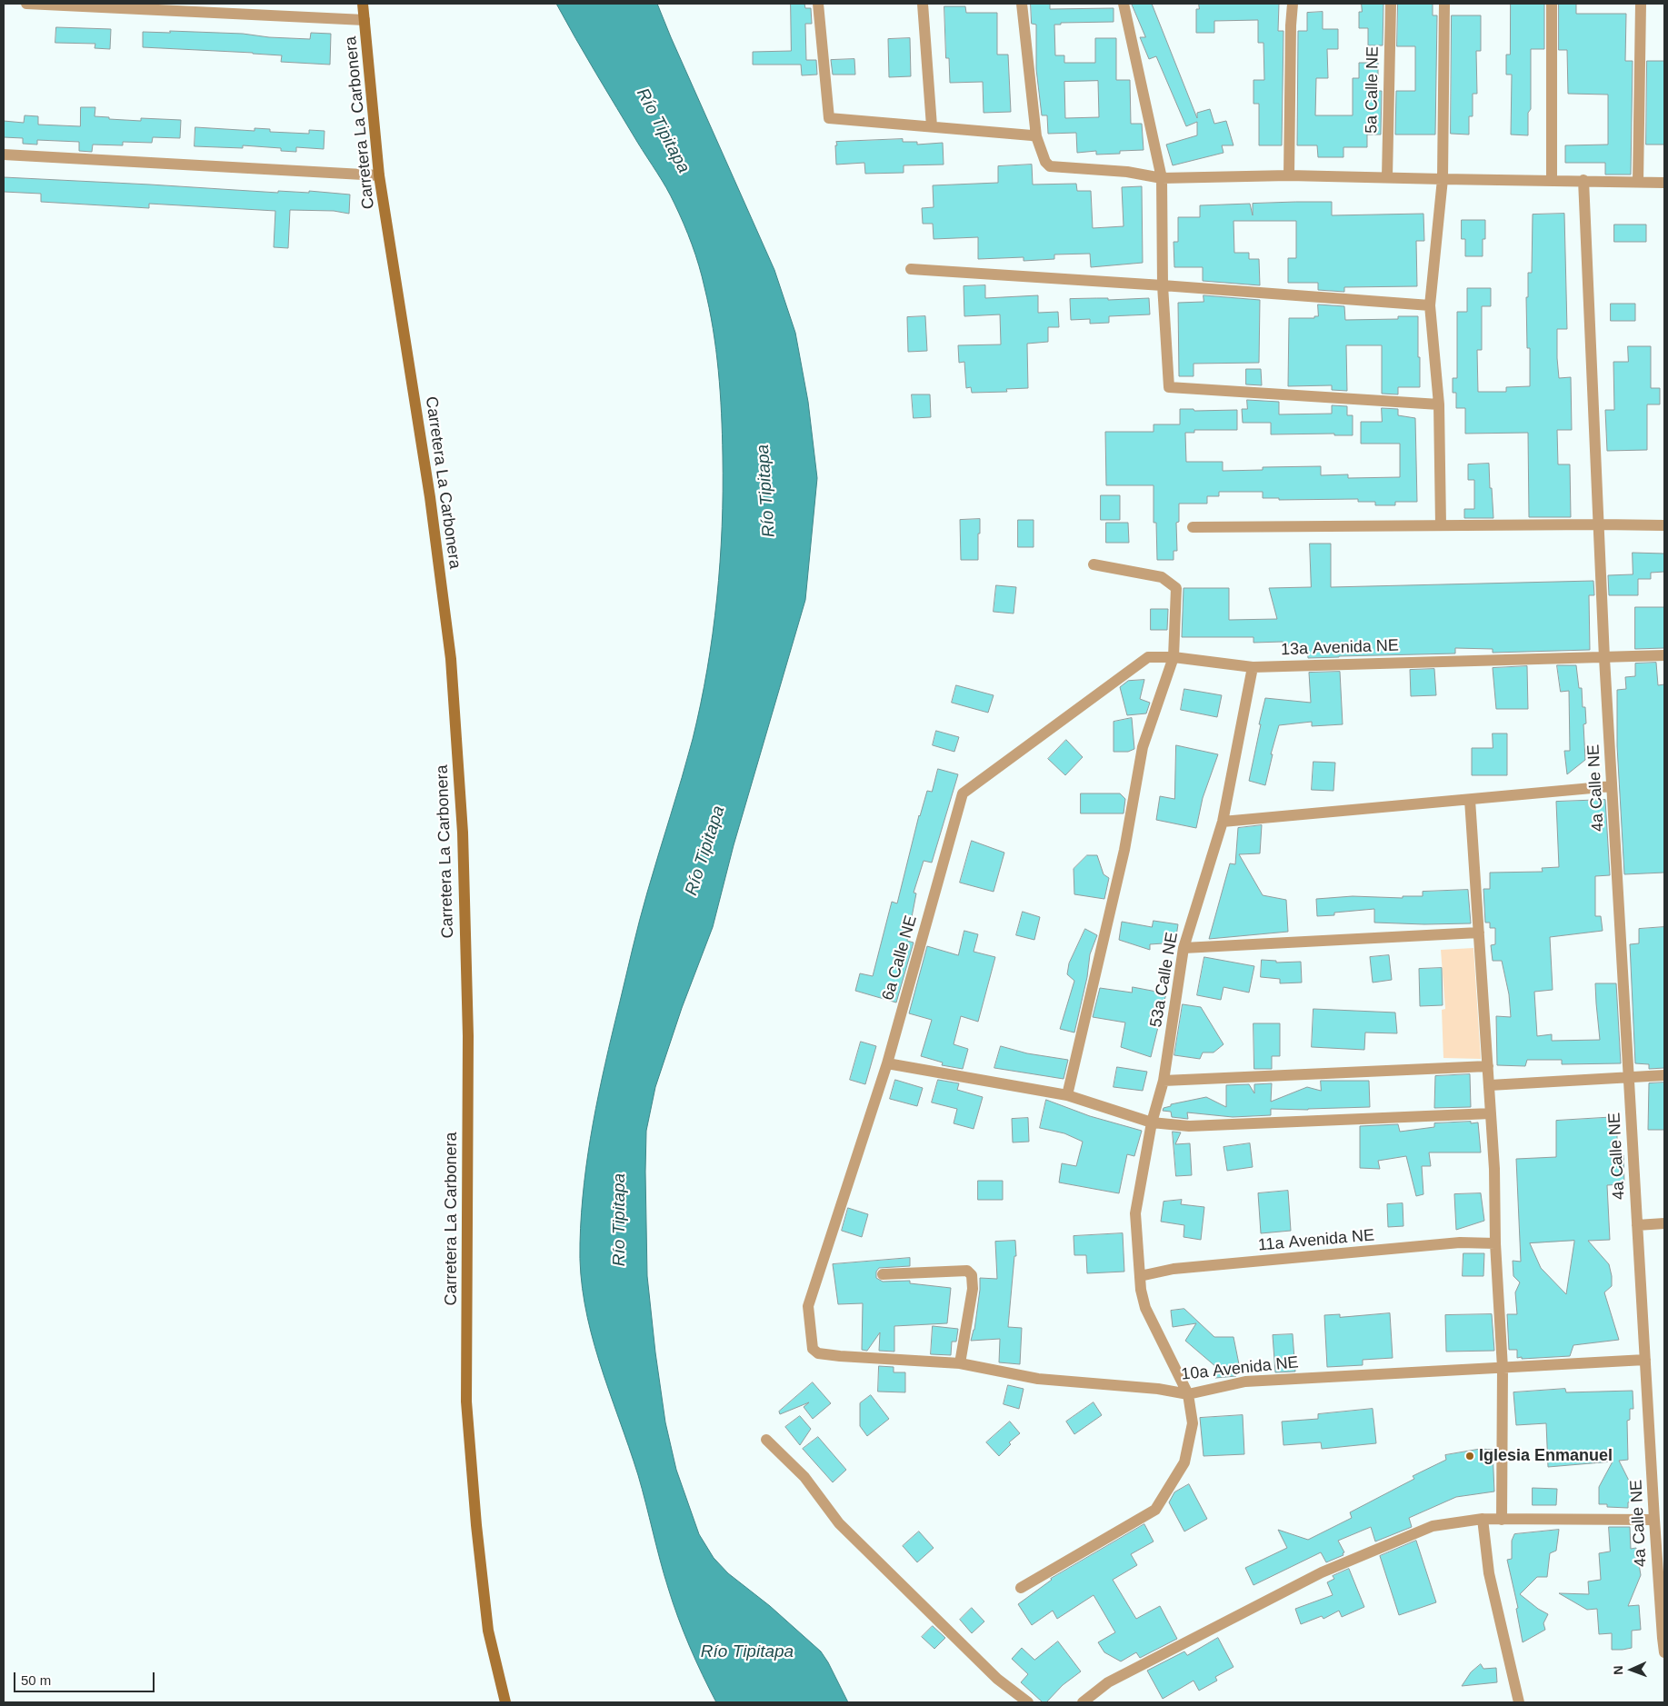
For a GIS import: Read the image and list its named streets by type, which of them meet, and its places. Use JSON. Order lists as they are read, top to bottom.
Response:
{
  "streets": {
    "street": [
      "5a Calle NE",
      "Carretera La Carbonera",
      "13a Avenida NE",
      "4a Calle NE",
      "6a Calle NE",
      "53a Calle NE",
      "11a Avenida NE",
      "10a Avenida NE"
    ]
  },
  "crossings": [
    ["13a Avenida NE", "4a Calle NE"],
    ["13a Avenida NE", "6a Calle NE"],
    ["13a Avenida NE", "53a Calle NE"],
    ["4a Calle NE", "10a Avenida NE"],
    ["6a Calle NE", "10a Avenida NE"],
    ["53a Calle NE", "11a Avenida NE"],
    ["53a Calle NE", "10a Avenida NE"]
  ],
  "water": ["Río Tipitapa"],
  "places": ["Iglesia Enmanuel"],
  "scale_bar": "50 m",
  "north": "left"
}
